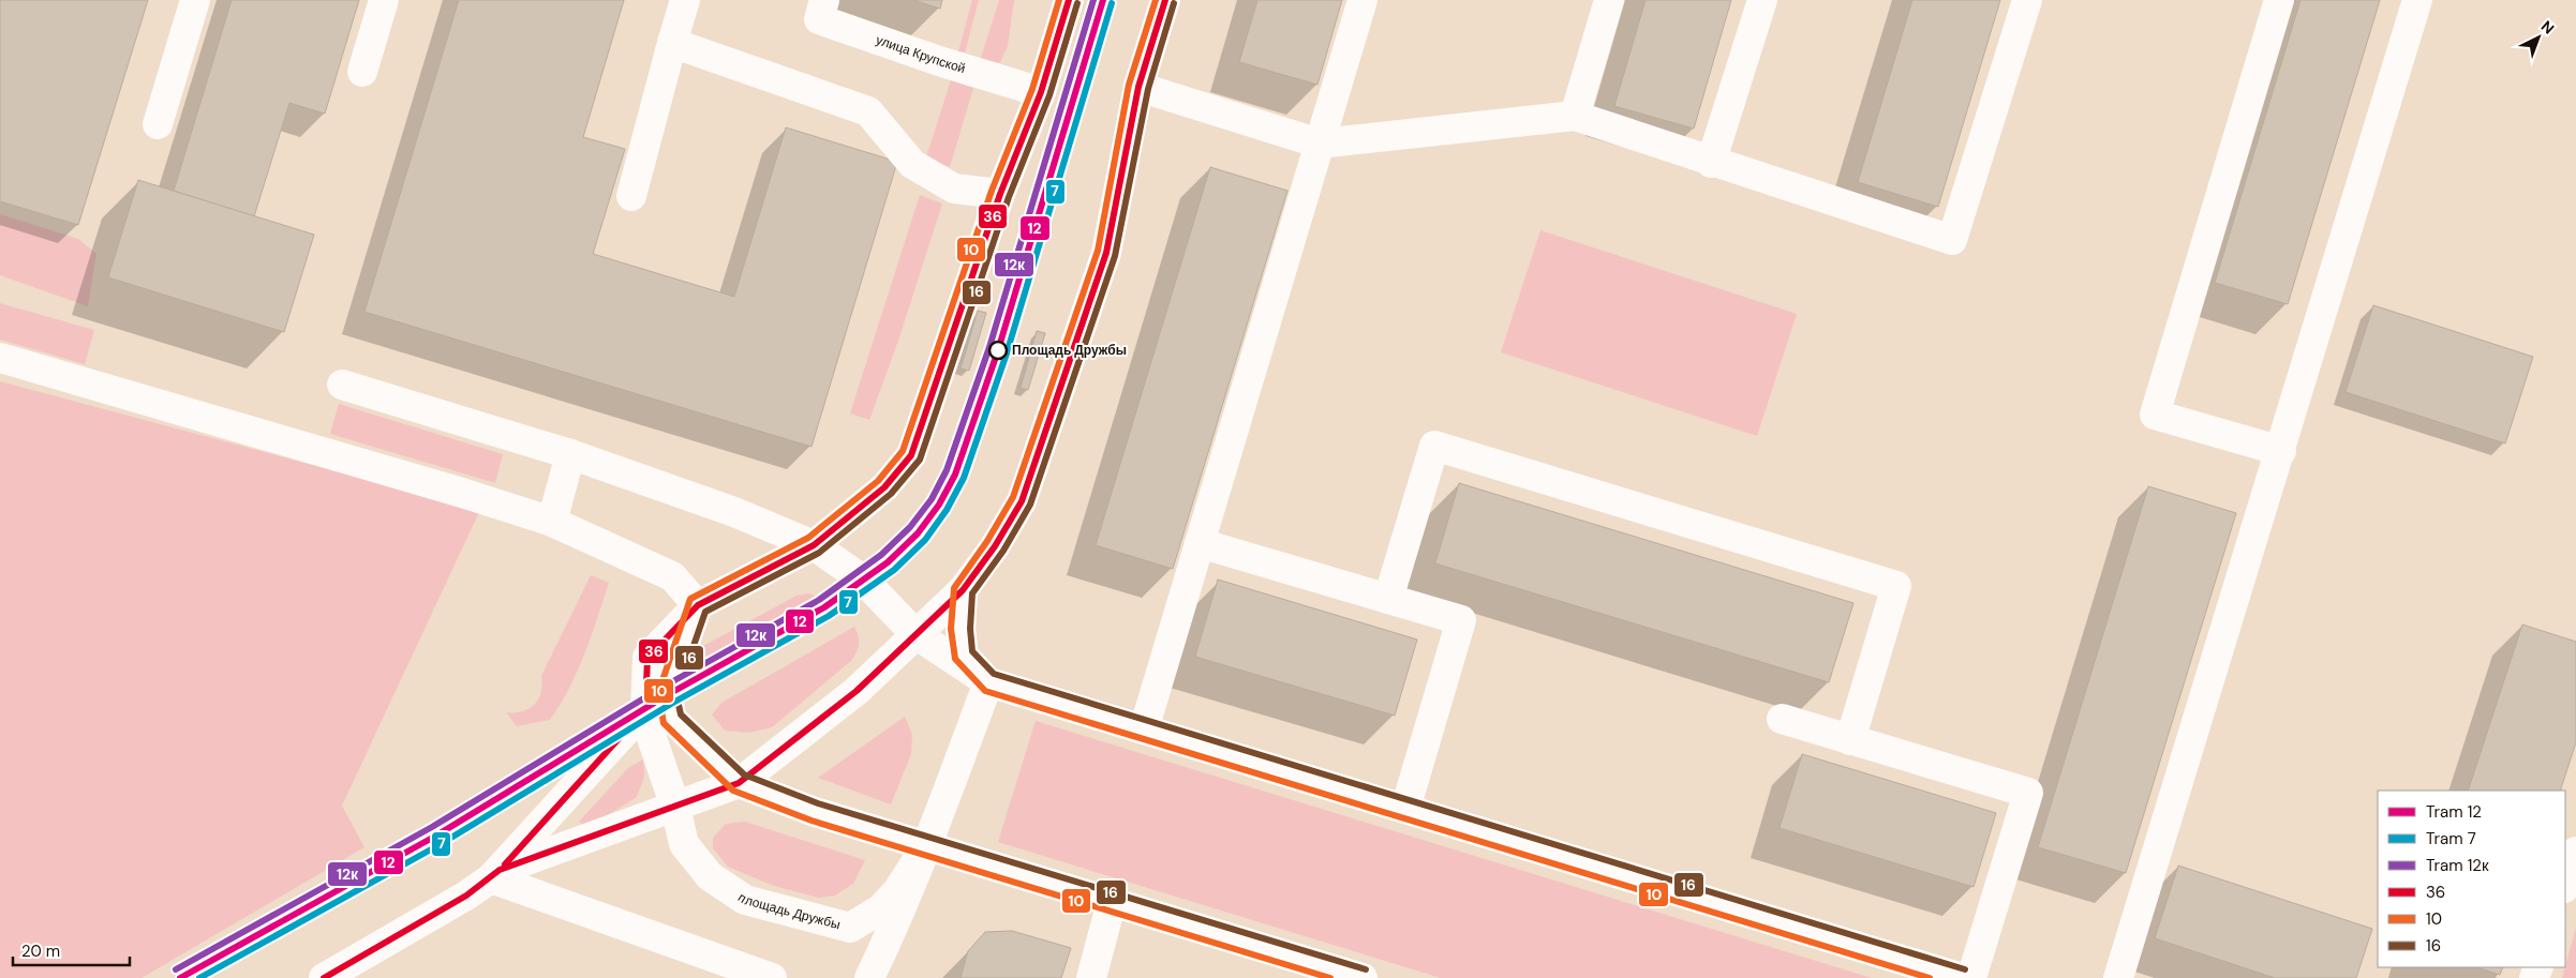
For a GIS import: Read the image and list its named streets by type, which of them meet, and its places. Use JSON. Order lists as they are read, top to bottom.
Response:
{
  "streets": {
    "main road": ["улица Крупской", "площадь Дружбы"]
  },
  "places": ["Площадь Дружбы"],
  "lines": [
    "tram line 12",
    "tram line 12к",
    "transit line 36",
    "transit line 10",
    "tram line 7",
    "transit line 16"
  ],
  "legend": [
    "Tram 12",
    "Tram 7",
    "Tram 12к",
    "36",
    "10",
    "16"
  ],
  "scale_bar": "20 m",
  "north": "top right"
}
